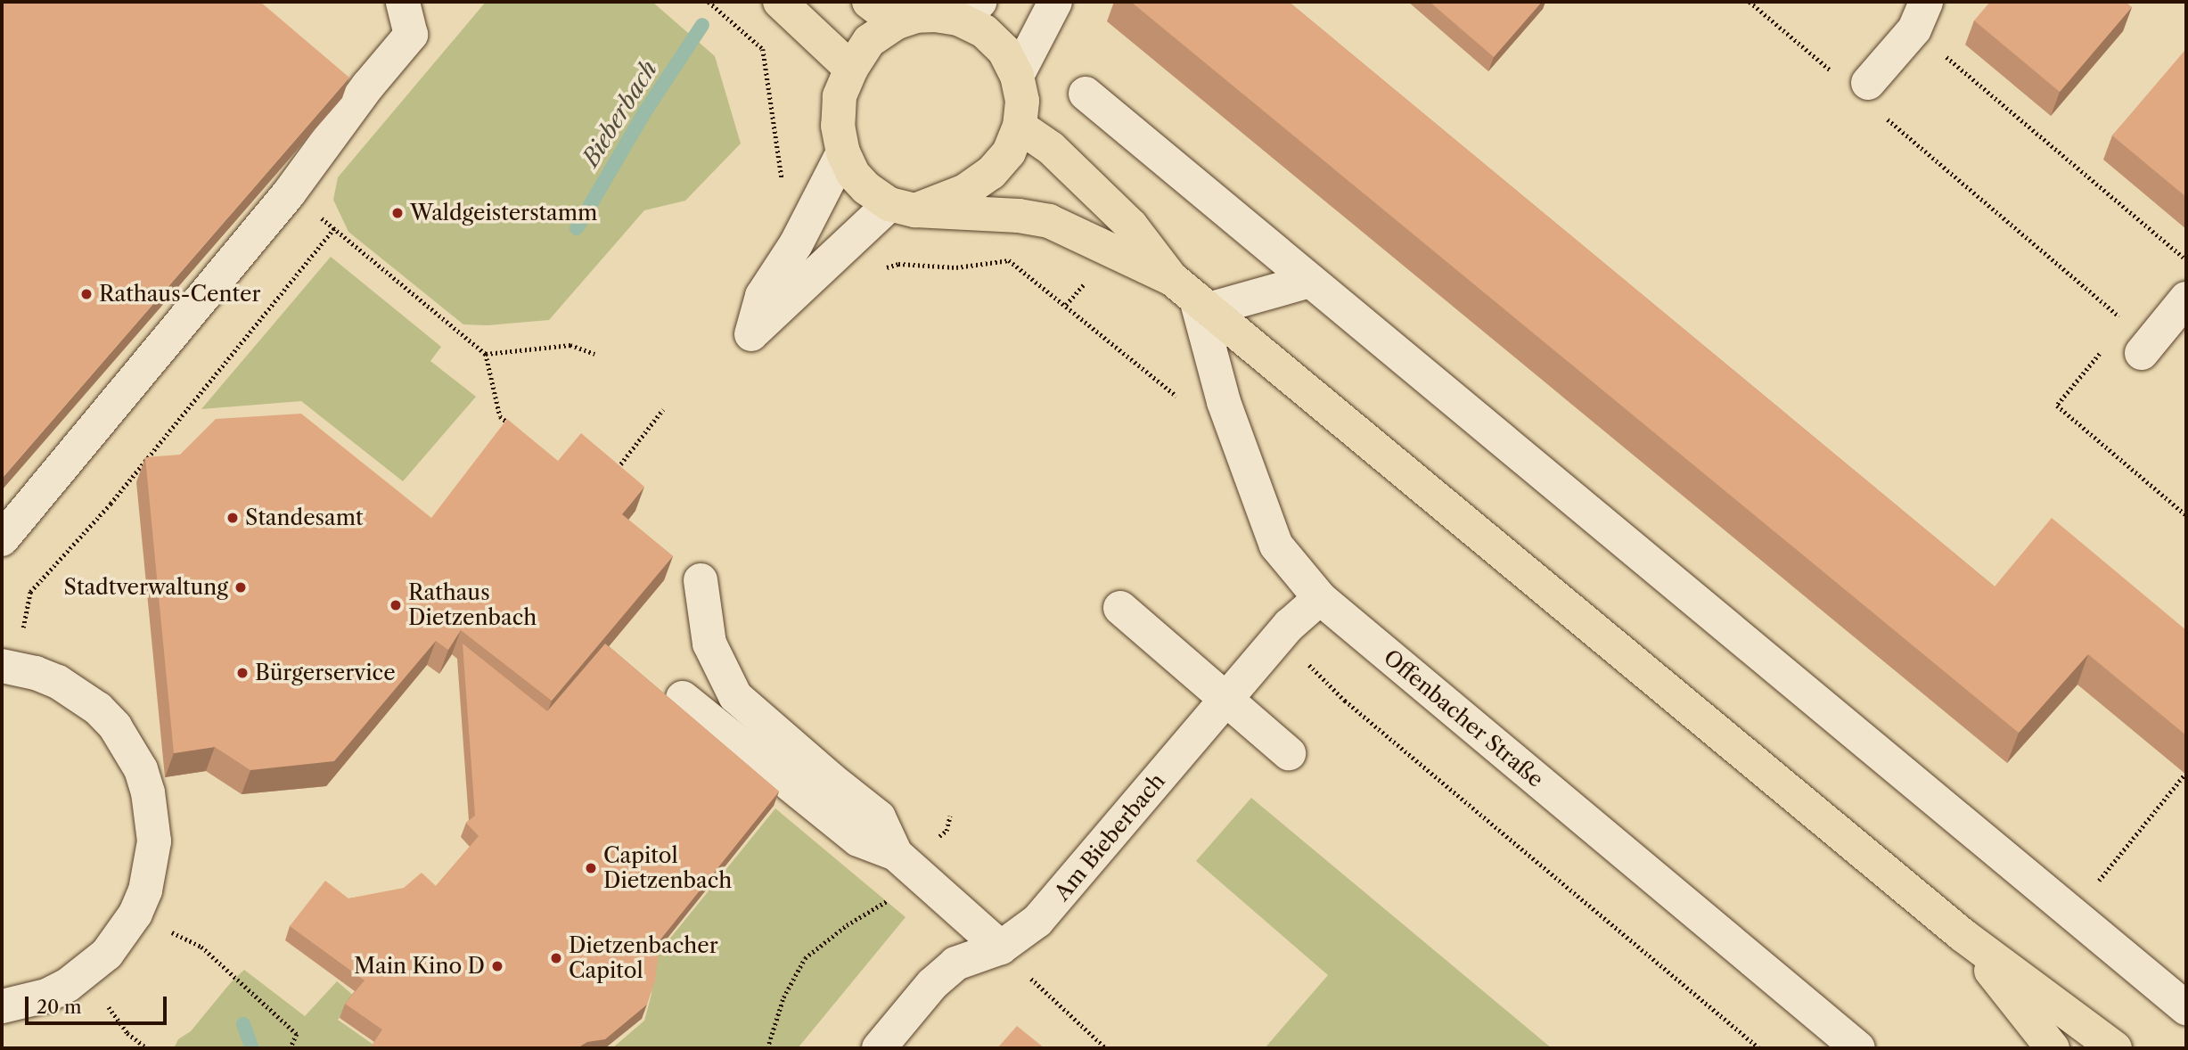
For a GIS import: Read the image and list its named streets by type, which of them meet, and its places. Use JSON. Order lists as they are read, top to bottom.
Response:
{
  "streets": {
    "main road": ["Offenbacher Straße"],
    "street": ["Am Bieberbach"]
  },
  "crossings": [
    ["Offenbacher Straße", "Am Bieberbach"]
  ],
  "water": ["Bieberbach"],
  "places": [
    "Waldgeisterstamm",
    "Rathaus-Center",
    "Standesamt",
    "Stadtverwaltung",
    "Rathaus Dietzenbach",
    "Bürgerservice",
    "Capitol Dietzenbach",
    "Dietzenbacher Capitol",
    "Main Kino D"
  ],
  "scale_bar": "20 m"
}
